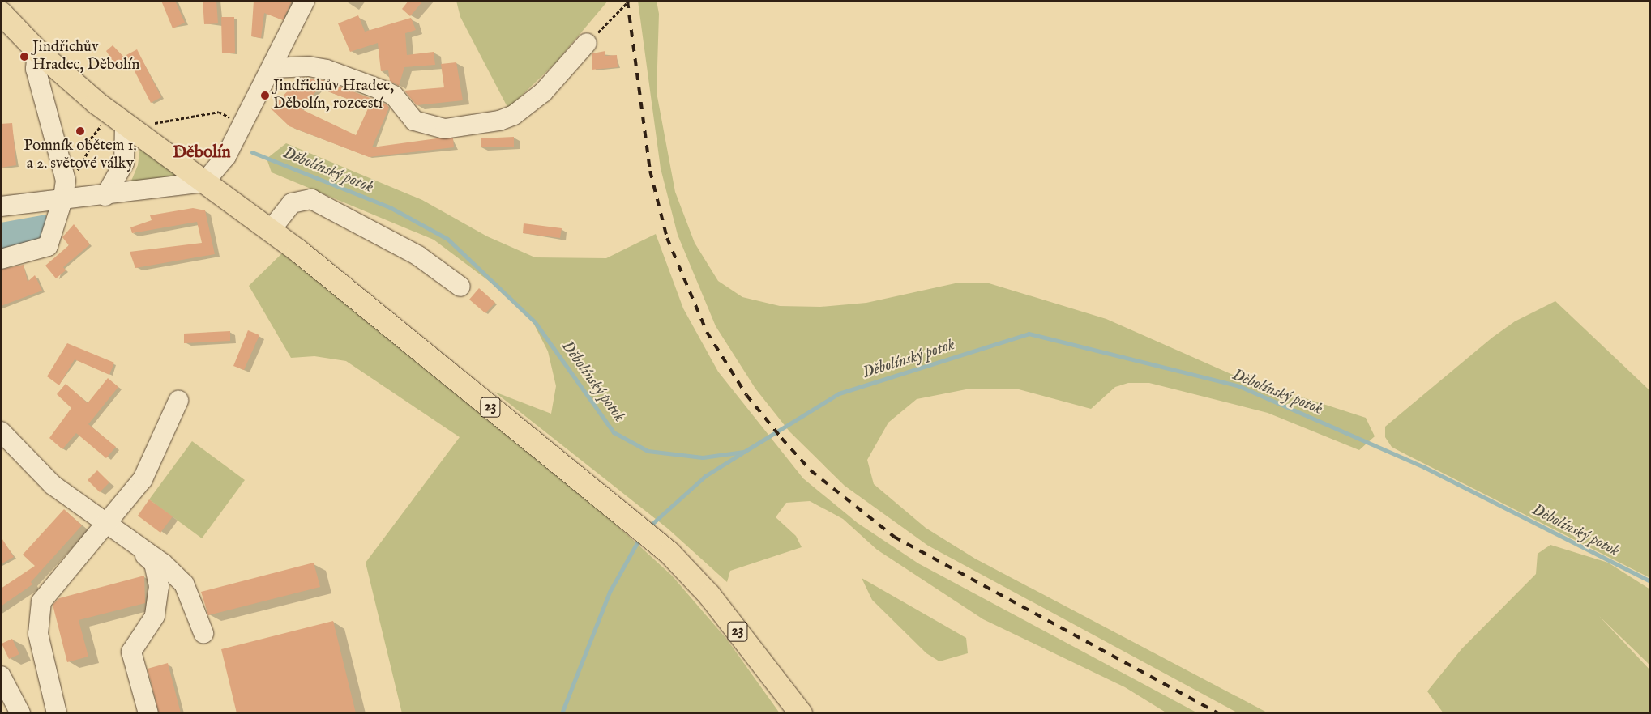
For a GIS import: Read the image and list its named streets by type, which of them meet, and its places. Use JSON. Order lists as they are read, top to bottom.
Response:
{
  "streets": {
    "main road": ["23"]
  },
  "districts": ["Děbolín"],
  "water": ["Děbolínský potok"],
  "places": ["Jindřichův Hradec, Děbolín", "Jindřichův Hradec, Děbolín, rozcestí", "Pomník obětem 1. a 2. světové války"]
}
